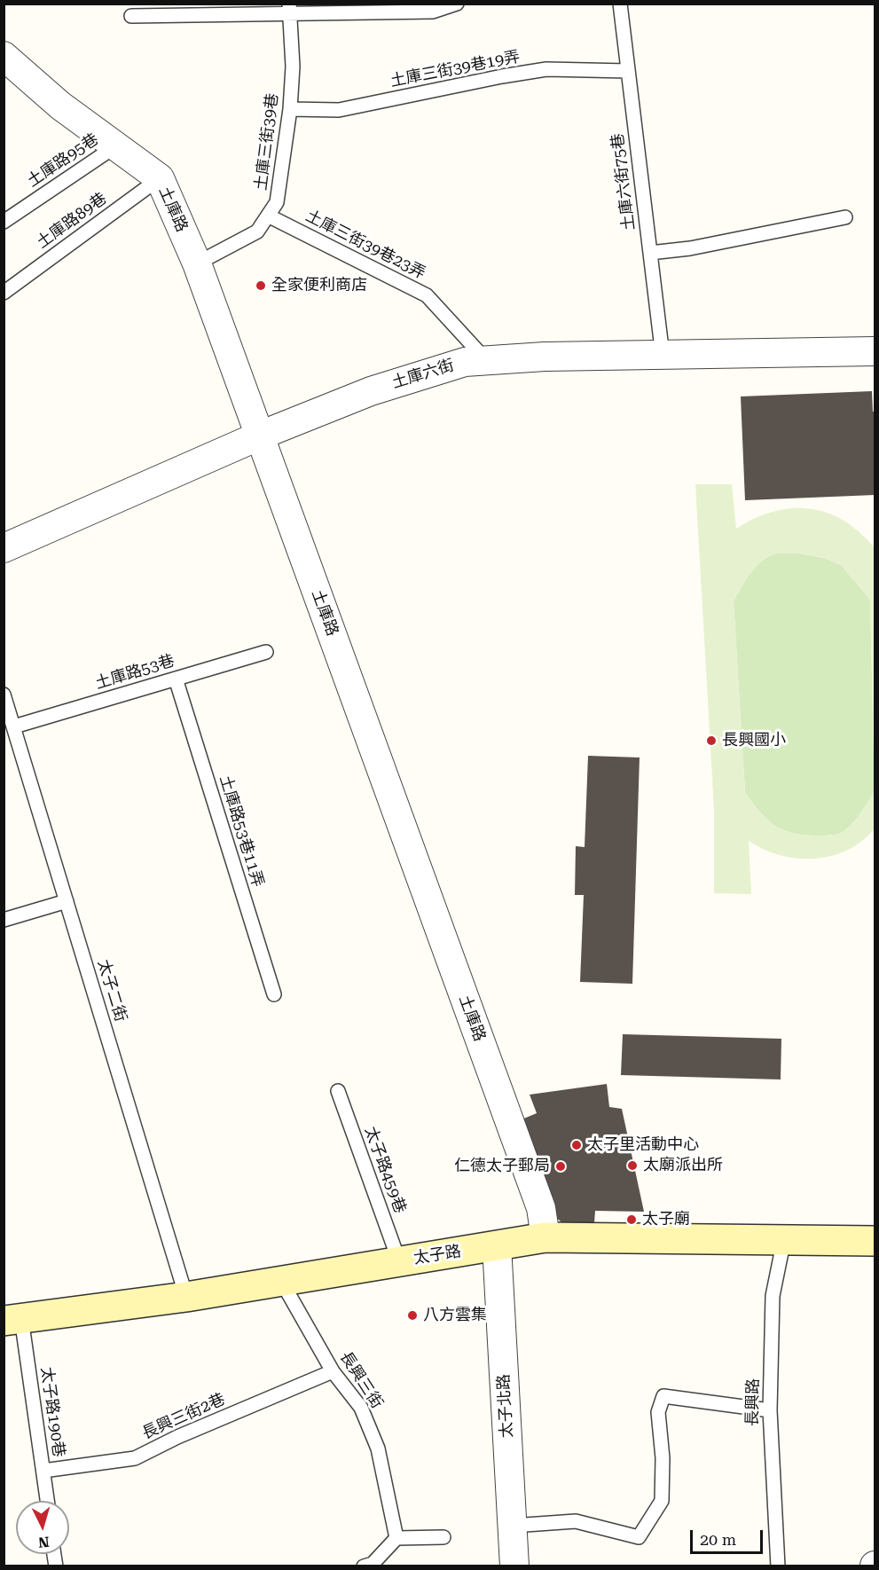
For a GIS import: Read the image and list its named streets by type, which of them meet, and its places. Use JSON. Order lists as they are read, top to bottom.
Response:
{
  "streets": {
    "street": [
      "土庫路",
      "土庫六街",
      "太子路",
      "太子北路"
    ],
    "lane": [
      "土庫三街39巷19弄",
      "土庫三街39巷",
      "土庫路95巷",
      "土庫六街75巷",
      "土庫路89巷",
      "土庫三街39巷23弄",
      "土庫路53巷",
      "土庫路53巷11弄",
      "太子二街",
      "太子路459巷",
      "長興三街",
      "長興路",
      "太子路190巷",
      "長興三街2巷"
    ]
  },
  "crossings": [
    ["土庫三街39巷19弄", "土庫三街39巷"],
    ["土庫三街39巷19弄", "土庫六街75巷"],
    ["土庫三街39巷", "土庫路"],
    ["土庫三街39巷", "土庫三街39巷23弄"],
    ["土庫路95巷", "土庫路"],
    ["土庫六街75巷", "土庫六街"],
    ["土庫路", "土庫路89巷"],
    ["土庫路", "土庫六街"],
    ["土庫路", "太子路"],
    ["土庫三街39巷23弄", "土庫六街"],
    ["土庫路53巷", "土庫路53巷11弄"],
    ["土庫路53巷", "太子二街"],
    ["太子二街", "太子路"],
    ["太子路459巷", "太子路"],
    ["太子路", "長興三街"],
    ["太子路", "長興路"],
    ["太子路", "太子北路"],
    ["太子路", "太子路190巷"],
    ["長興三街", "長興三街2巷"],
    ["太子路190巷", "長興三街2巷"]
  ],
  "places": [
    "全家便利商店",
    "長興國小",
    "太子里活動中心",
    "太廟派出所",
    "仁德太子郵局",
    "太子廟",
    "八方雲集"
  ],
  "scale_bar": "20 m",
  "north": "bottom"
}
